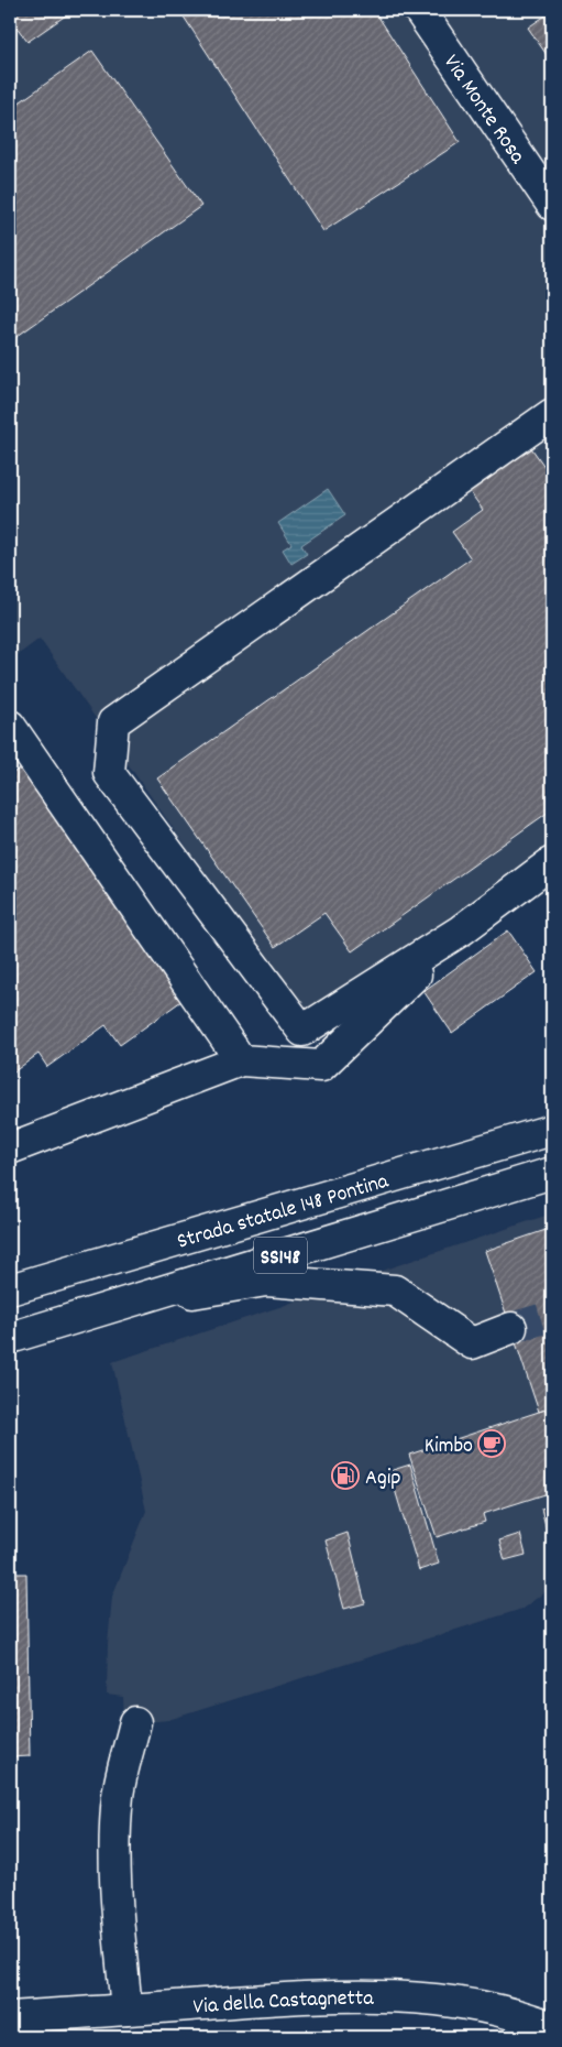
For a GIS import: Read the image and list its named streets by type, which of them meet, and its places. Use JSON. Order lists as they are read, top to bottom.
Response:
{
  "streets": {
    "main road": [
      "Via Monte Rosa",
      "Strada statale 148 Pontina",
      "SS148",
      "Via della Castagnetta"
    ]
  },
  "places": {
    "cafe": ["Kimbo"],
    "fuel station": ["Agip"]
  }
}
